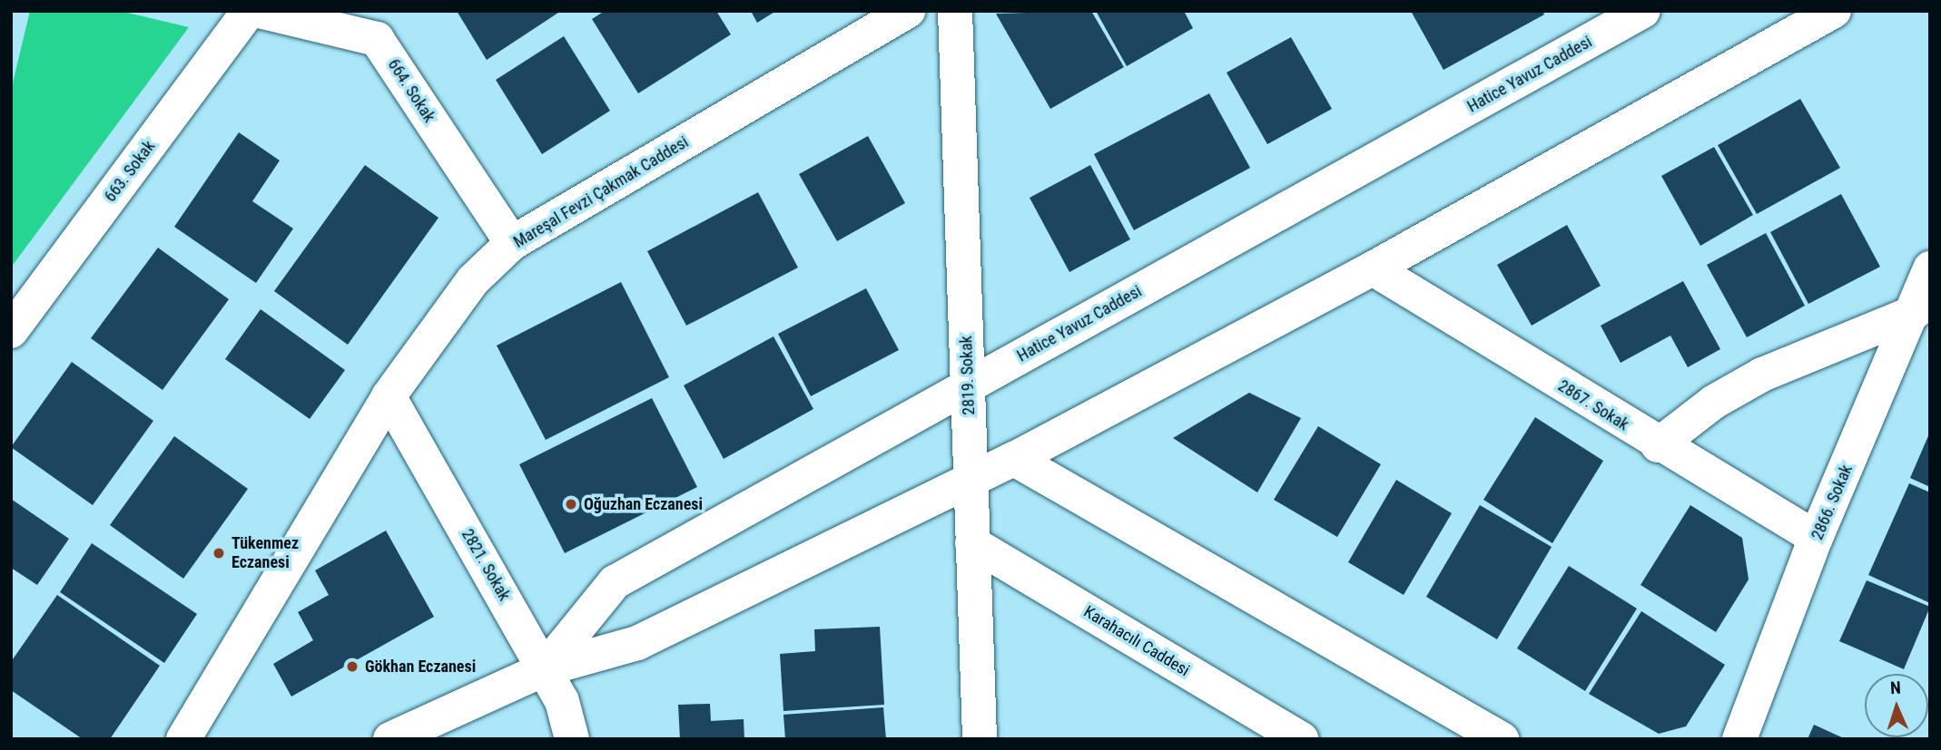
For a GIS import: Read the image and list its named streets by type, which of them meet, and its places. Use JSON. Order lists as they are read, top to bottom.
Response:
{
  "streets": {
    "street": [
      "Hatice Yavuz Caddesi",
      "664. Sokak",
      "663. Sokak",
      "Mareşal Fevzi Çakmak Caddesi",
      "2819. Sokak",
      "2867. Sokak",
      "2866. Sokak",
      "2821. Sokak",
      "Karahacılı Caddesi"
    ]
  },
  "crossings": [
    ["Hatice Yavuz Caddesi", "2819. Sokak"],
    ["Hatice Yavuz Caddesi", "2821. Sokak"],
    ["664. Sokak", "Mareşal Fevzi Çakmak Caddesi"],
    ["Mareşal Fevzi Çakmak Caddesi", "2821. Sokak"],
    ["2819. Sokak", "Karahacılı Caddesi"],
    ["2867. Sokak", "2866. Sokak"]
  ],
  "places": ["Oğuzhan Eczanesi", "Tükenmez Eczanesi", "Gökhan Eczanesi"],
  "north": "top"
}
